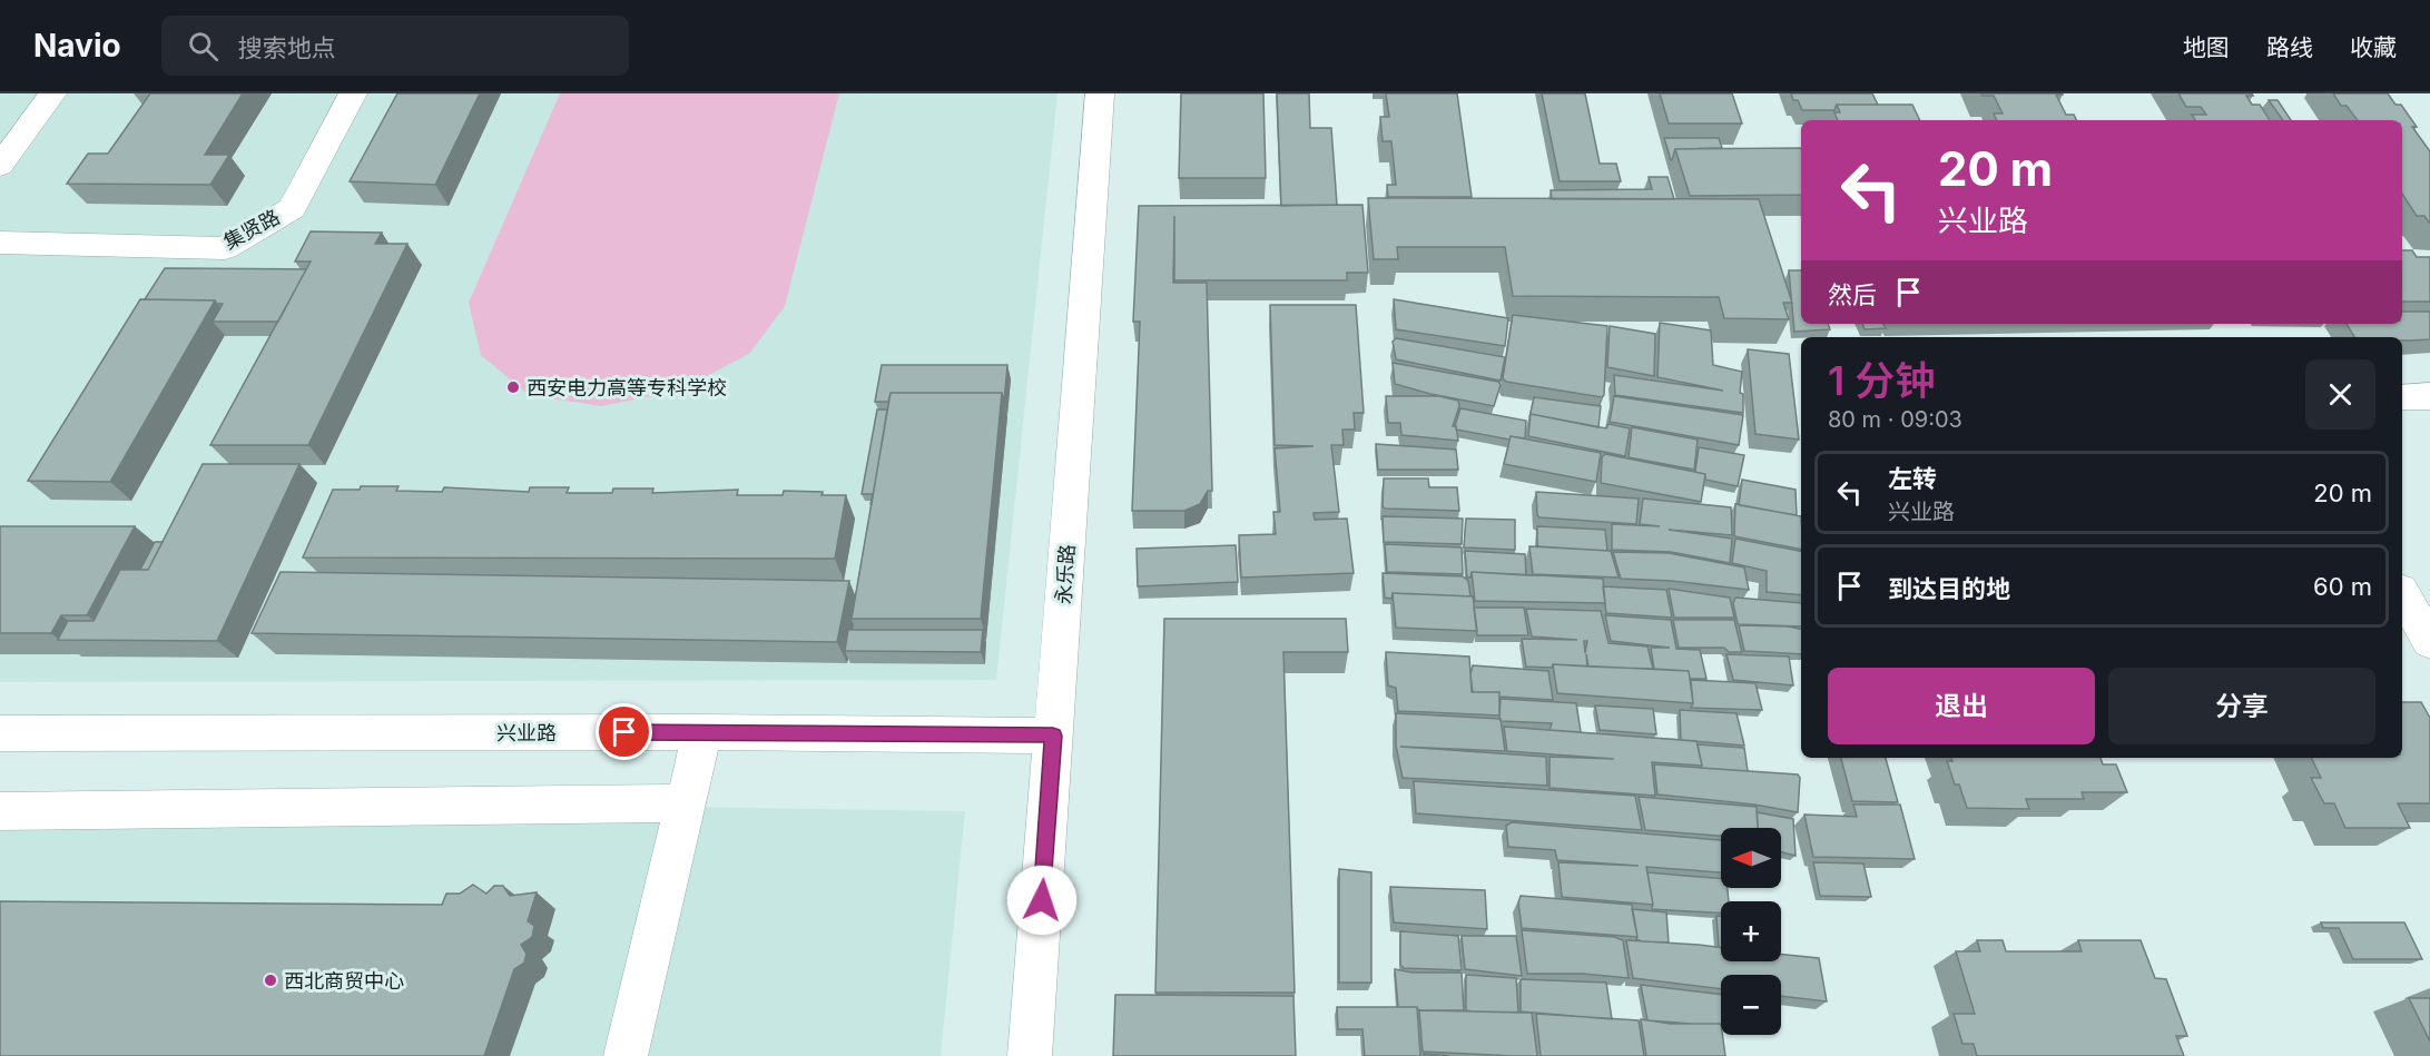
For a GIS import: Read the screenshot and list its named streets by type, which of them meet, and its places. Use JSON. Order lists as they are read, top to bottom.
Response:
{
  "streets": {
    "street": ["集贤路", "永乐路", "兴业路"]
  },
  "crossings": [
    ["永乐路", "兴业路"]
  ],
  "places": ["西安电力高等专科学校", "西北商贸中心"],
  "north": "left",
  "page": {
    "header": "Navio",
    "search": "搜索地点",
    "nav": ["地图", "路线", "收藏"],
    "turn": ["20 m", "兴业路"],
    "then": "然后",
    "heading": ["1 分钟", "80 m · 09:03"],
    "list": [
      {
        "name": "左转",
        "note": "兴业路",
        "value": "20 m"
      },
      {
        "name": "到达目的地",
        "value": "60 m"
      }
    ],
    "buttons": ["退出", "分享"],
    "map_buttons": ["+", "−"]
  }
}
